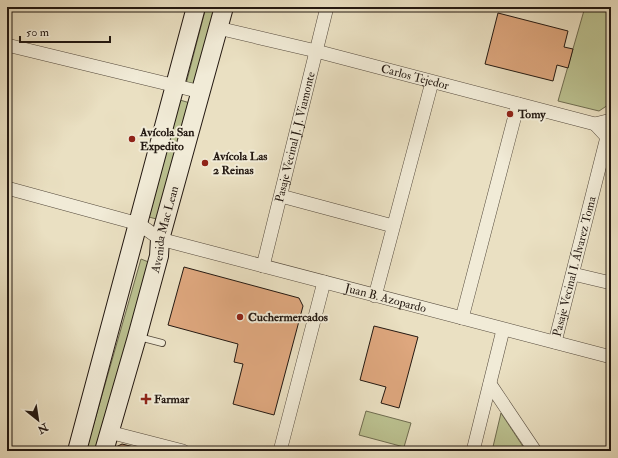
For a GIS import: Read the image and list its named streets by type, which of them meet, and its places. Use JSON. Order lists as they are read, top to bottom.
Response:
{
  "streets": {
    "main road": ["Avenida Mac Lean"],
    "street": [
      "Carlos Tejedor",
      "Pasaje Vecinal J. J. Viamonte",
      "Pasaje Vecinal I. Álvarez Toma",
      "Juan B. Azopardo"
    ]
  },
  "crossings": [
    ["Carlos Tejedor", "Pasaje Vecinal J. J. Viamonte"],
    ["Carlos Tejedor", "Avenida Mac Lean"],
    ["Carlos Tejedor", "Pasaje Vecinal I. Álvarez Toma"],
    ["Pasaje Vecinal J. J. Viamonte", "Juan B. Azopardo"],
    ["Avenida Mac Lean", "Juan B. Azopardo"],
    ["Pasaje Vecinal I. Álvarez Toma", "Juan B. Azopardo"]
  ],
  "places": {
    "other": [
      "Tomy",
      "Avícola San Expedito",
      "Avícola Las 2 Reinas",
      "Cuchermercados"
    ],
    "health": ["Farmar"]
  },
  "scale_bar": "50 m",
  "north": "bottom right"
}
